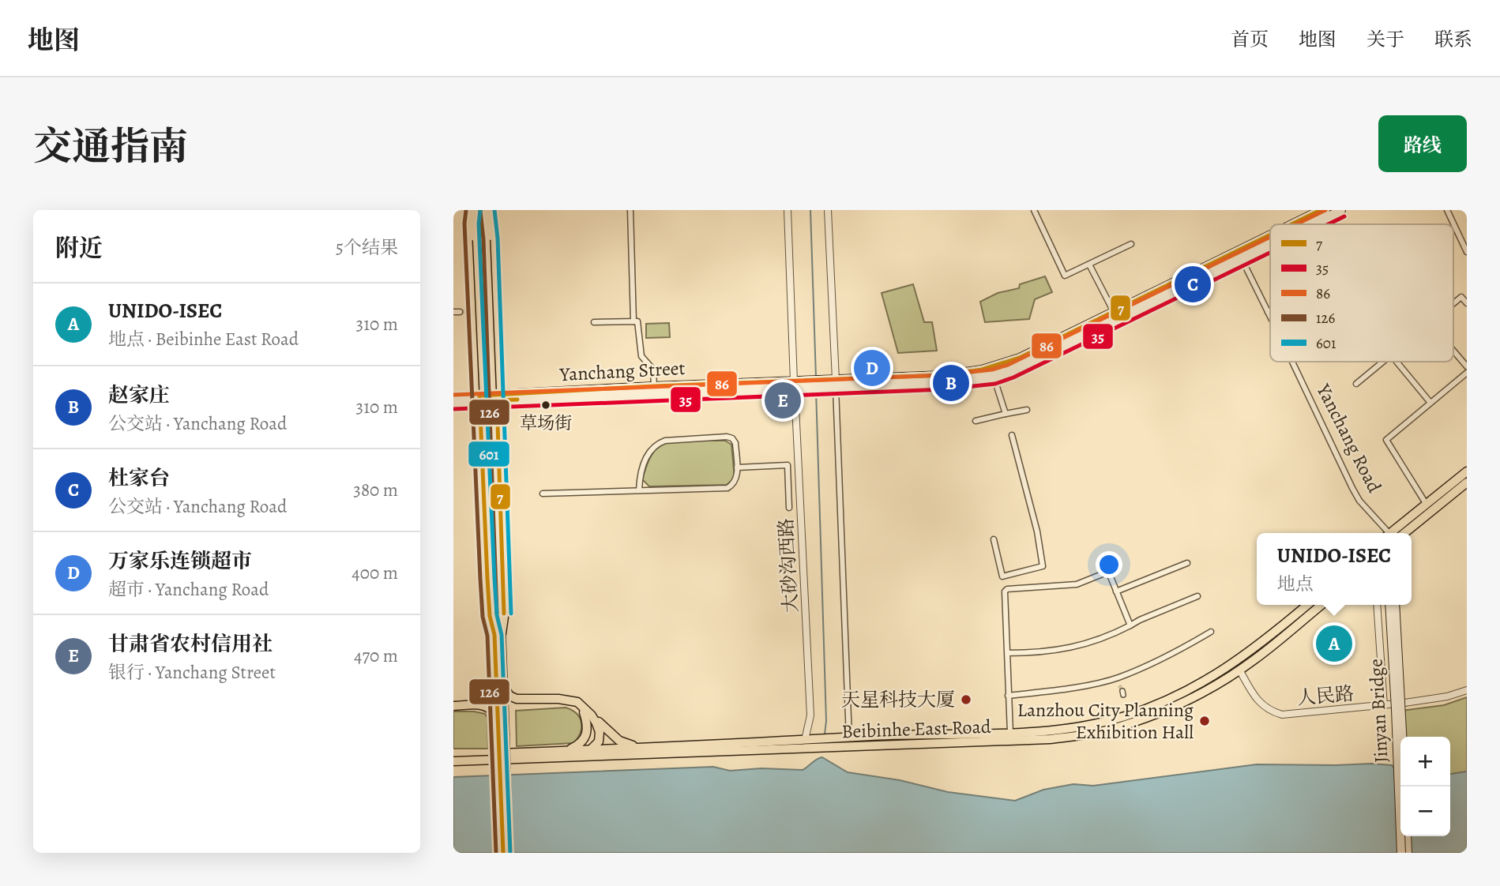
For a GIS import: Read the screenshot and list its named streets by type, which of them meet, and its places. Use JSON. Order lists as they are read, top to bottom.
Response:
{
  "streets": {
    "main road": ["Yanchang Street", "Jinyan Bridge", "Beibinhe East Road"],
    "street": ["Yanchang Road", "大砂沟西路", "人民路"]
  },
  "crossings": [
    ["Yanchang Street", "大砂沟西路"],
    ["大砂沟西路", "Beibinhe East Road"],
    ["人民路", "Beibinhe East Road"]
  ],
  "places": ["草场街", "天星科技大厦", "Lanzhou City Planning Exhibition Hall"],
  "lines": [
    "transit line 7",
    "transit line 86",
    "transit line 126",
    "transit line 601",
    "transit line 35"
  ],
  "legend": [
    "7",
    "35",
    "86",
    "126",
    "601"
  ],
  "page": {
    "header": "地图",
    "nav": [
      "首页",
      "地图",
      "关于",
      "联系"
    ],
    "title": "交通指南",
    "buttons": "路线",
    "heading": ["附近", "5个结果"],
    "pins": [
      "C",
      "D",
      "B",
      "E",
      "A"
    ],
    "list": [
      {
        "mark": "A",
        "name": "UNIDO-ISEC",
        "note": "地点 · Beibinhe East Road",
        "value": "310 m"
      },
      {
        "mark": "B",
        "name": "赵家庄",
        "note": "公交站 · Yanchang Road",
        "value": "310 m"
      },
      {
        "mark": "C",
        "name": "杜家台",
        "note": "公交站 · Yanchang Road",
        "value": "380 m"
      },
      {
        "mark": "D",
        "name": "万家乐连锁超市",
        "note": "超市 · Yanchang Road",
        "value": "400 m"
      },
      {
        "mark": "E",
        "name": "甘肃省农村信用社",
        "note": "银行 · Yanchang Street",
        "value": "470 m"
      }
    ],
    "popup": ["UNIDO-ISEC", "地点"],
    "map_buttons": ["+", "−"]
  }
}
